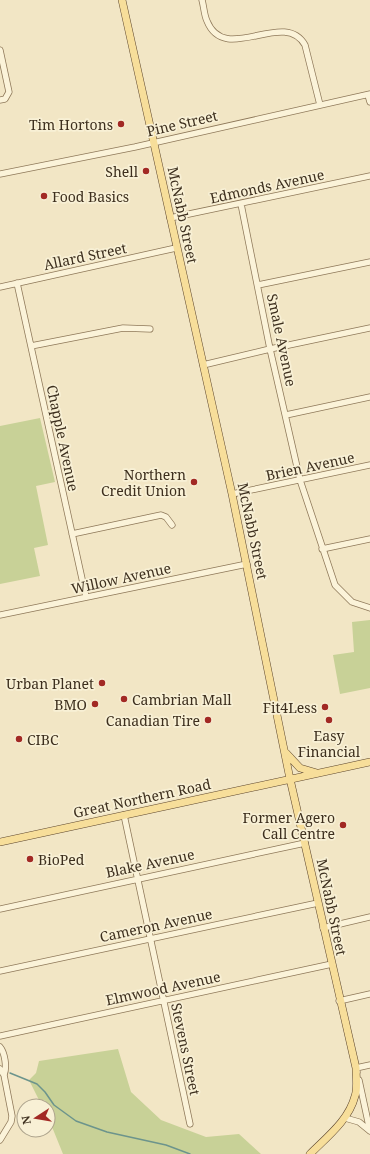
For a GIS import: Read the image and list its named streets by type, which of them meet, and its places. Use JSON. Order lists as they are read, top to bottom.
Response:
{
  "streets": {
    "main road": ["McNabb Street", "Great Northern Road"],
    "street": [
      "Pine Street",
      "Edmonds Avenue",
      "Allard Street",
      "Smale Avenue",
      "Chapple Avenue",
      "Brien Avenue",
      "Willow Avenue",
      "Blake Avenue",
      "Cameron Avenue",
      "Elmwood Avenue",
      "Stevens Street"
    ]
  },
  "crossings": [
    ["Pine Street", "McNabb Street"],
    ["Edmonds Avenue", "McNabb Street"],
    ["Edmonds Avenue", "Smale Avenue"],
    ["McNabb Street", "Allard Street"],
    ["McNabb Street", "Brien Avenue"],
    ["McNabb Street", "Willow Avenue"],
    ["McNabb Street", "Great Northern Road"],
    ["McNabb Street", "Blake Avenue"],
    ["McNabb Street", "Cameron Avenue"],
    ["McNabb Street", "Elmwood Avenue"],
    ["Allard Street", "Chapple Avenue"],
    ["Smale Avenue", "Brien Avenue"],
    ["Chapple Avenue", "Willow Avenue"],
    ["Great Northern Road", "Stevens Street"],
    ["Blake Avenue", "Stevens Street"],
    ["Cameron Avenue", "Stevens Street"],
    ["Elmwood Avenue", "Stevens Street"]
  ],
  "places": [
    "Tim Hortons",
    "Shell",
    "Food Basics",
    "Northern Credit Union",
    "Urban Planet",
    "Cambrian Mall",
    "BMO",
    "Fit4Less",
    "Canadian Tire",
    "Easy Financial",
    "CIBC",
    "Former Agero Call Centre",
    "BioPed"
  ],
  "north": "left"
}
